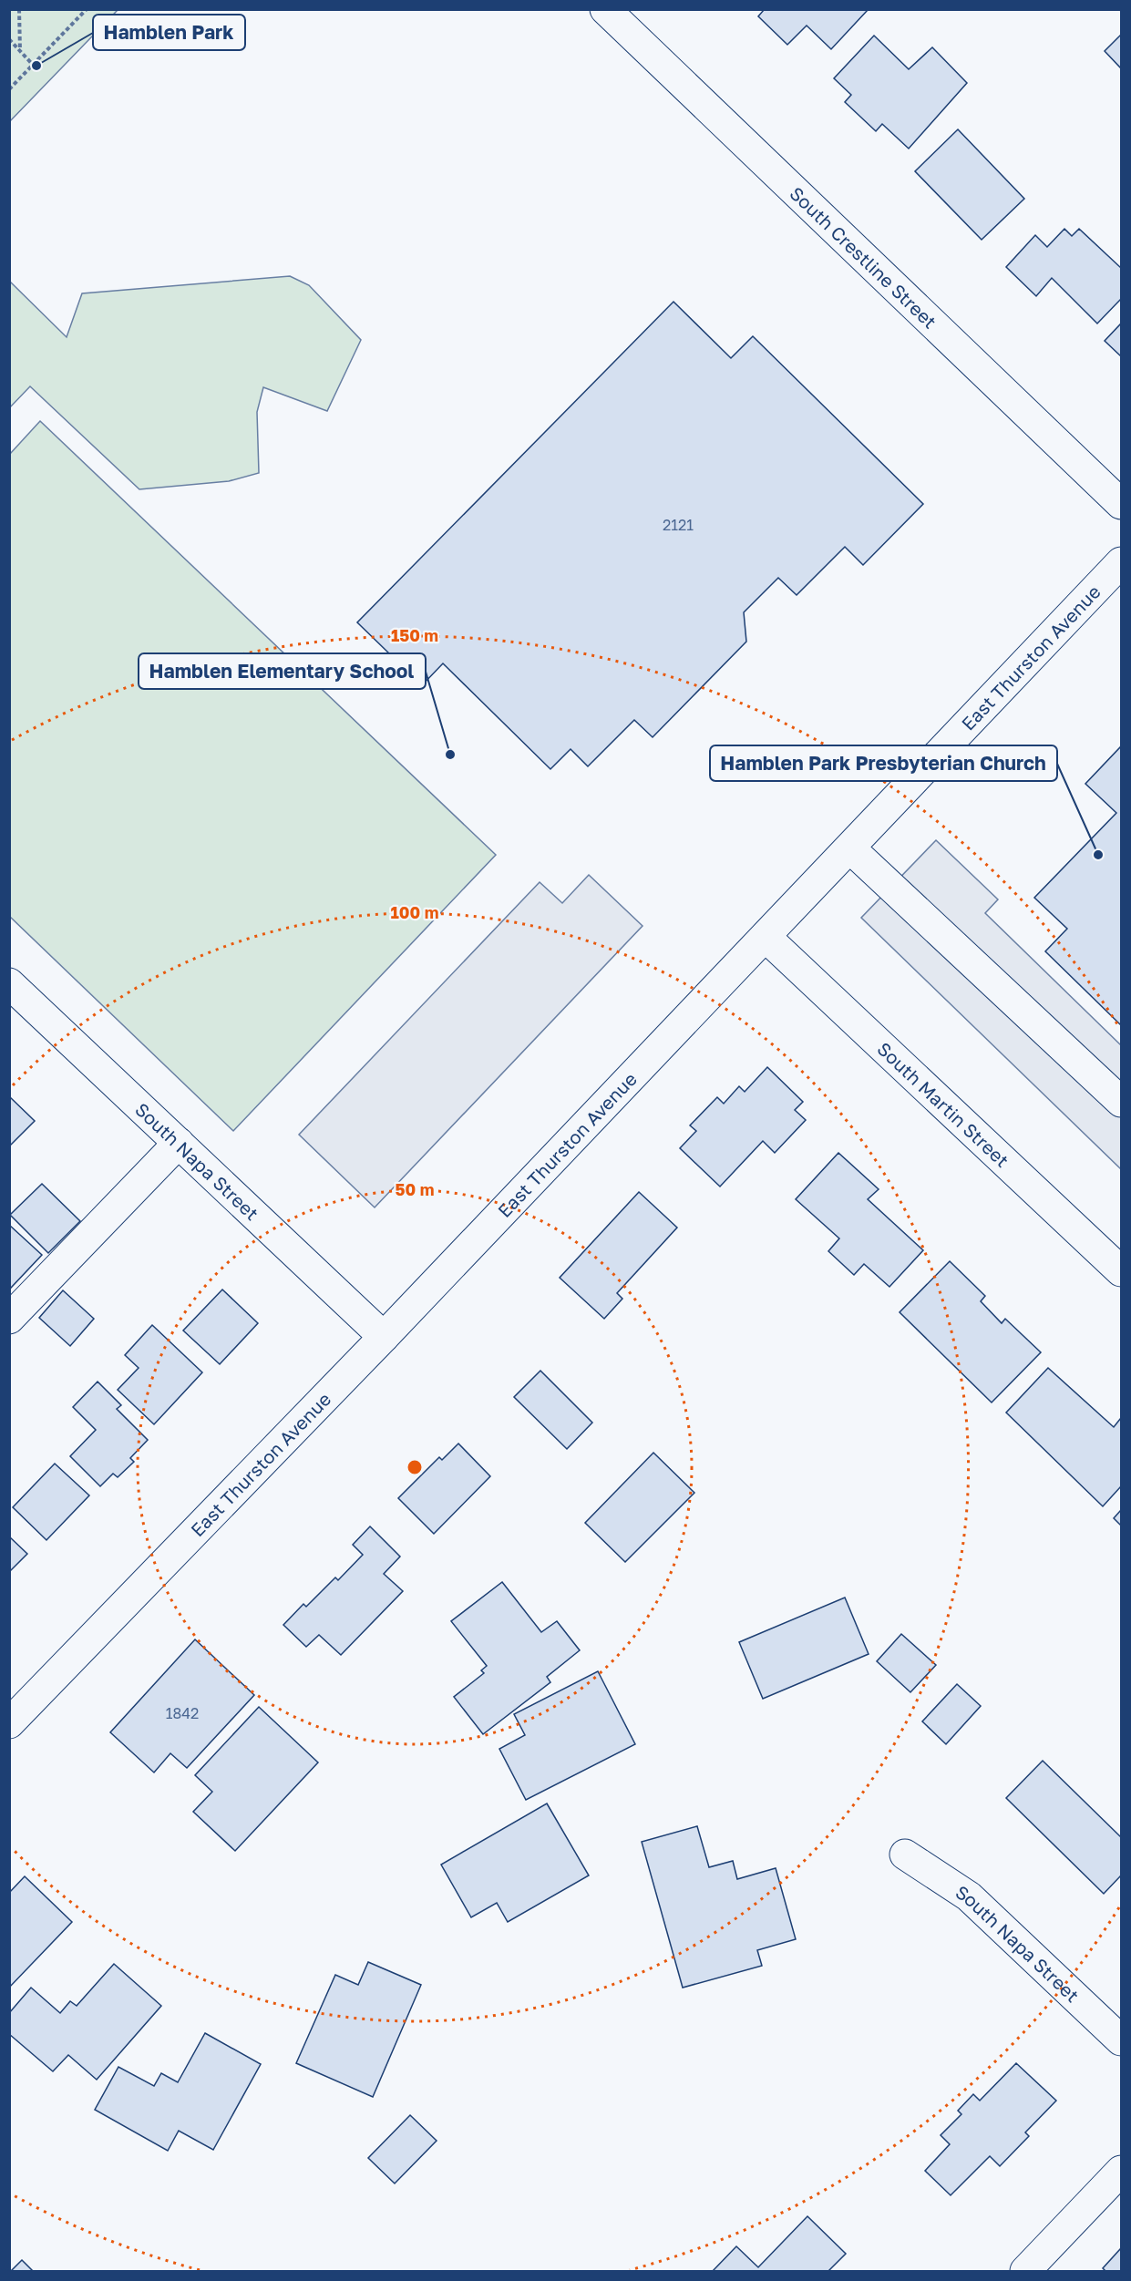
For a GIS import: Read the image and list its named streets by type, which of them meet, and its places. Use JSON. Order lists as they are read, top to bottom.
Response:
{
  "streets": {
    "street": [
      "South Crestline Street",
      "East Thurston Avenue",
      "South Martin Street",
      "South Napa Street"
    ]
  },
  "crossings": [
    ["East Thurston Avenue", "South Martin Street"],
    ["East Thurston Avenue", "South Napa Street"]
  ],
  "places": ["Hamblen Park", "Hamblen Elementary School", "Hamblen Park Presbyterian Church"],
  "house_numbers": ["2121", "1842"],
  "rings": ["150 m", "100 m", "50 m"]
}
